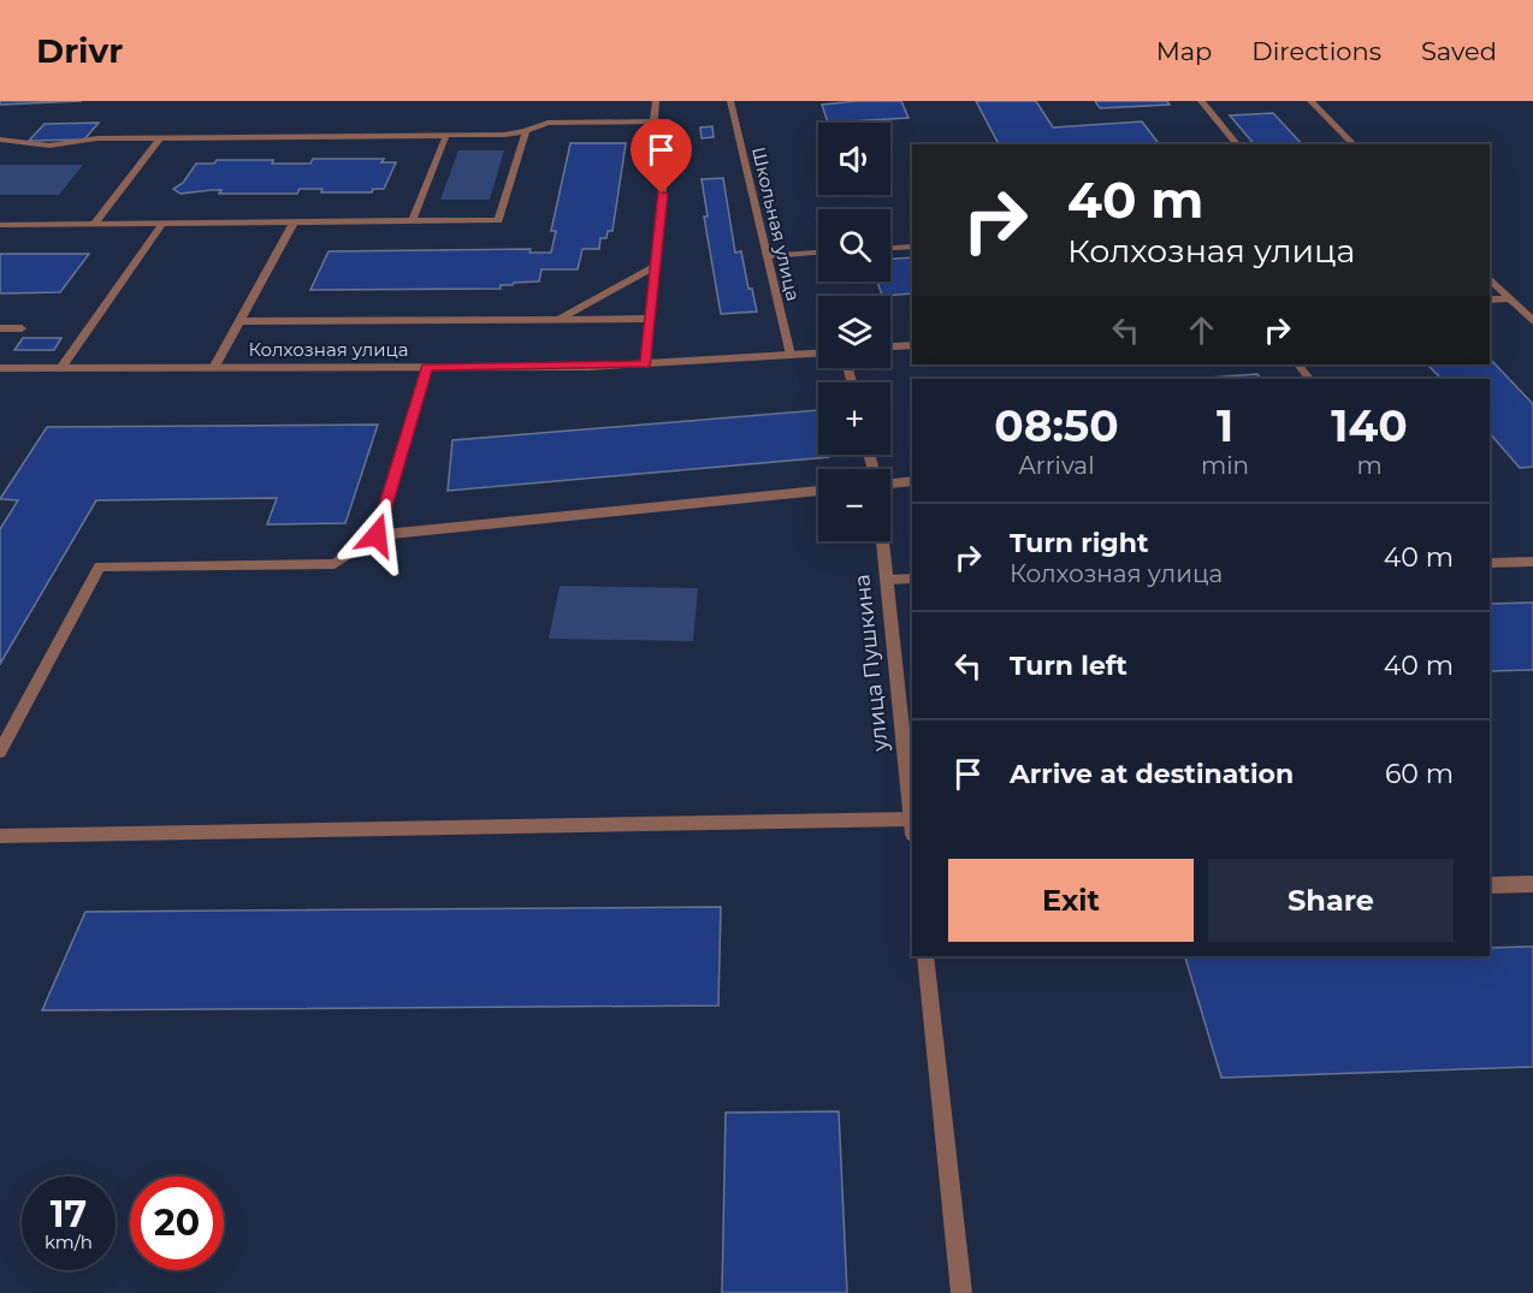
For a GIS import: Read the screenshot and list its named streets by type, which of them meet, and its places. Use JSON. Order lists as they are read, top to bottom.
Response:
{
  "streets": {
    "street": ["Школьная улица", "Колхозная улица", "улица Пушкина"]
  },
  "crossings": [
    ["Школьная улица", "Колхозная улица"]
  ],
  "page": {
    "header": "Drivr",
    "nav": ["Map", "Directions", "Saved"],
    "map_buttons": ["+", "−"],
    "turn": ["40 m", "Колхозная улица"],
    "eta": [
      "08:50",
      "Arrival",
      "1",
      "min",
      "140",
      "m"
    ],
    "list": [
      {
        "name": "Turn right",
        "note": "Колхозная улица",
        "value": "40 m"
      },
      {
        "name": "Turn left",
        "value": "40 m"
      },
      {
        "name": "Arrive at destination",
        "value": "60 m"
      }
    ],
    "buttons": ["Exit", "Share"],
    "speed": "17 km/h",
    "limit": "20"
  }
}
